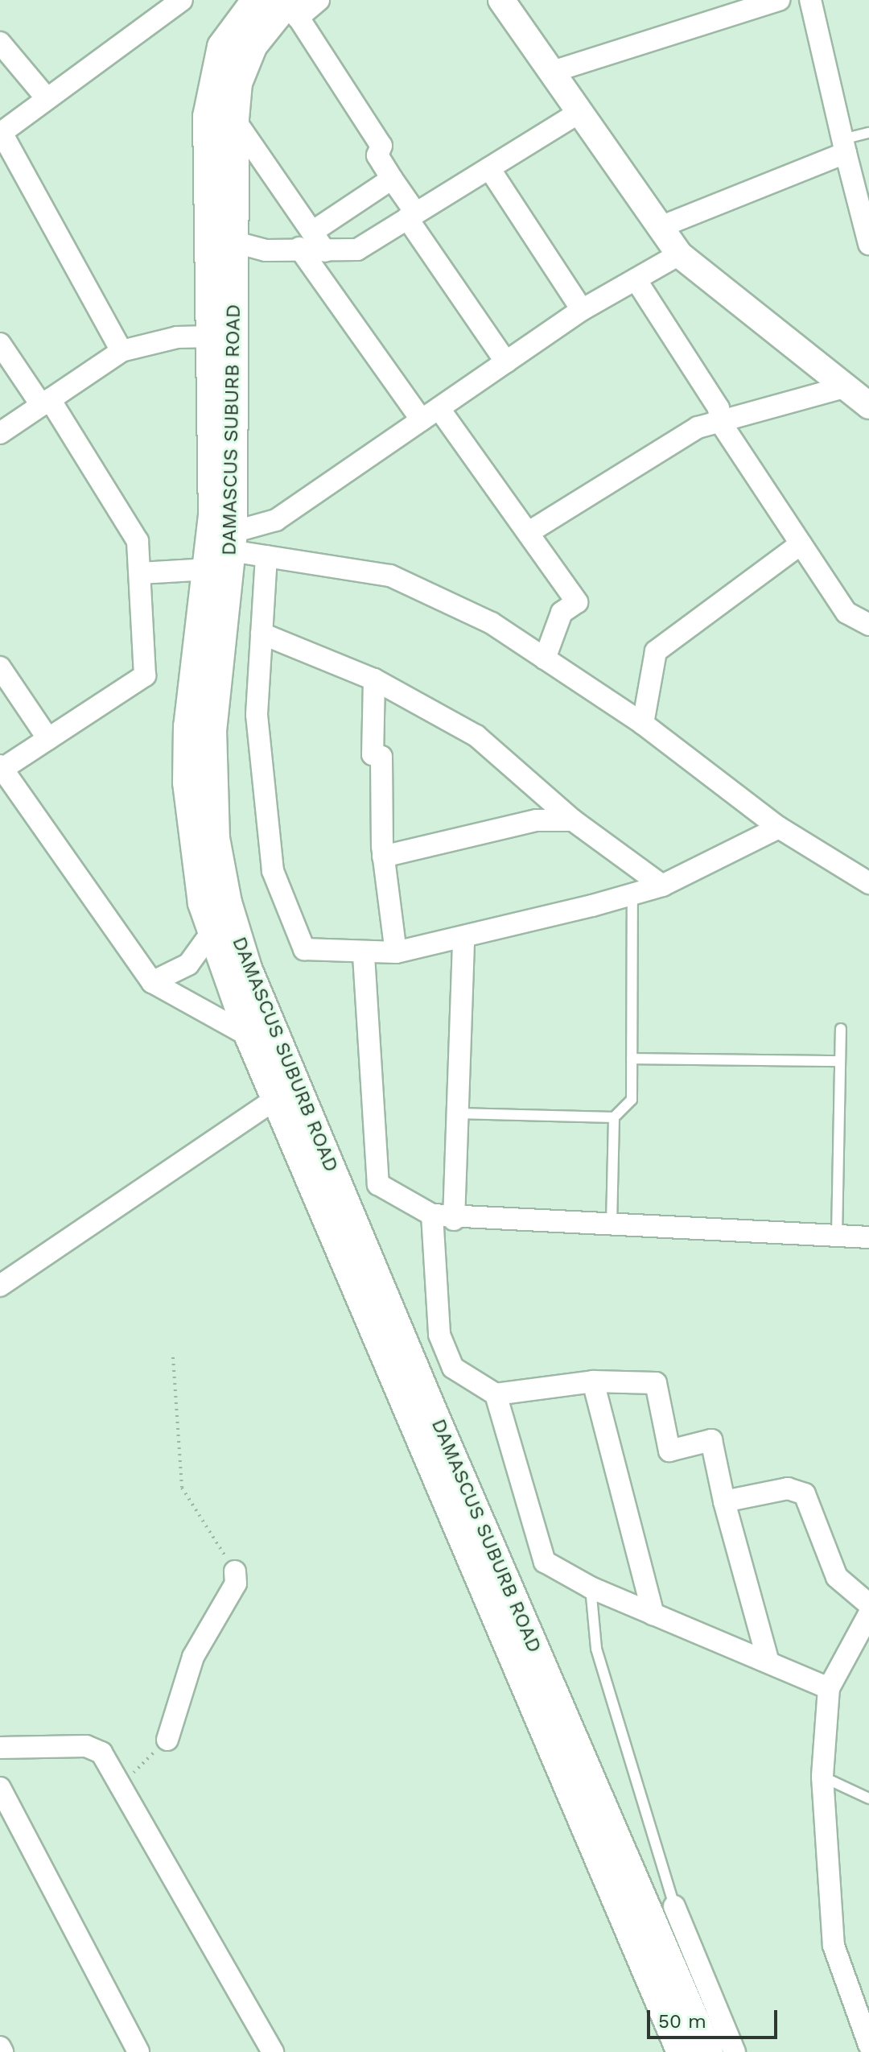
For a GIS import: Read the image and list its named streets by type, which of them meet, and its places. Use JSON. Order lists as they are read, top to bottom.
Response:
{
  "streets": {
    "main road": ["DAMASCUS SUBURB ROAD"]
  },
  "scale_bar": "50 m"
}
